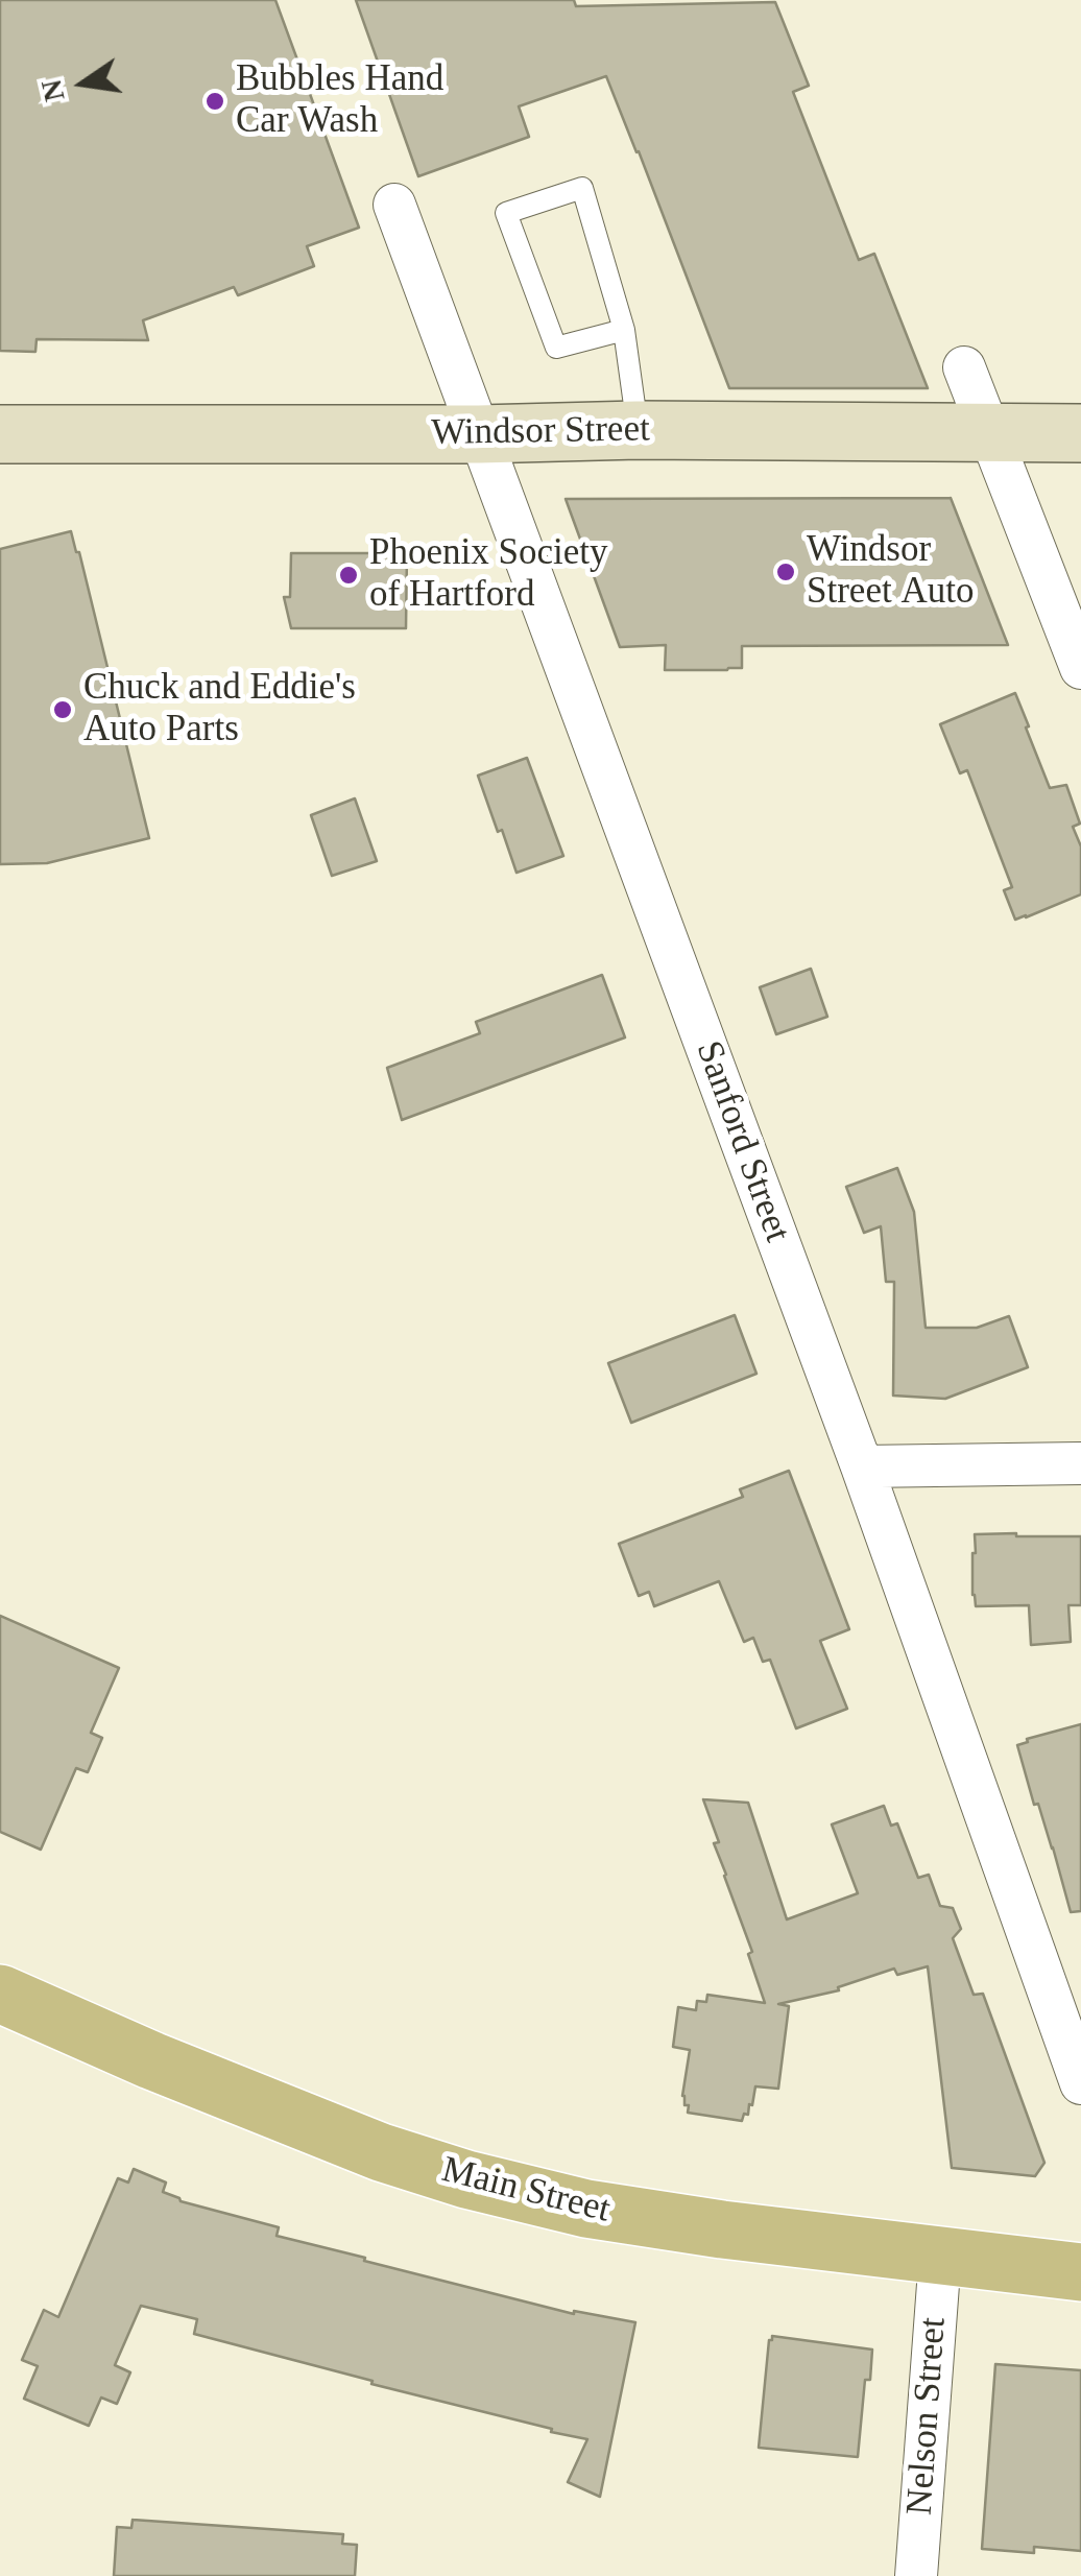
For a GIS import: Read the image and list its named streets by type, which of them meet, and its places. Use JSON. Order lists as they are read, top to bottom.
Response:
{
  "streets": {
    "main road": ["Windsor Street", "Main Street"],
    "street": ["Sanford Street", "Nelson Street"]
  },
  "crossings": [
    ["Windsor Street", "Sanford Street"],
    ["Main Street", "Nelson Street"]
  ],
  "places": [
    "Bubbles Hand Car Wash",
    "Windsor Street Auto",
    "Phoenix Society of Hartford",
    "Chuck and Eddie's Auto Parts"
  ],
  "north": "left"
}
